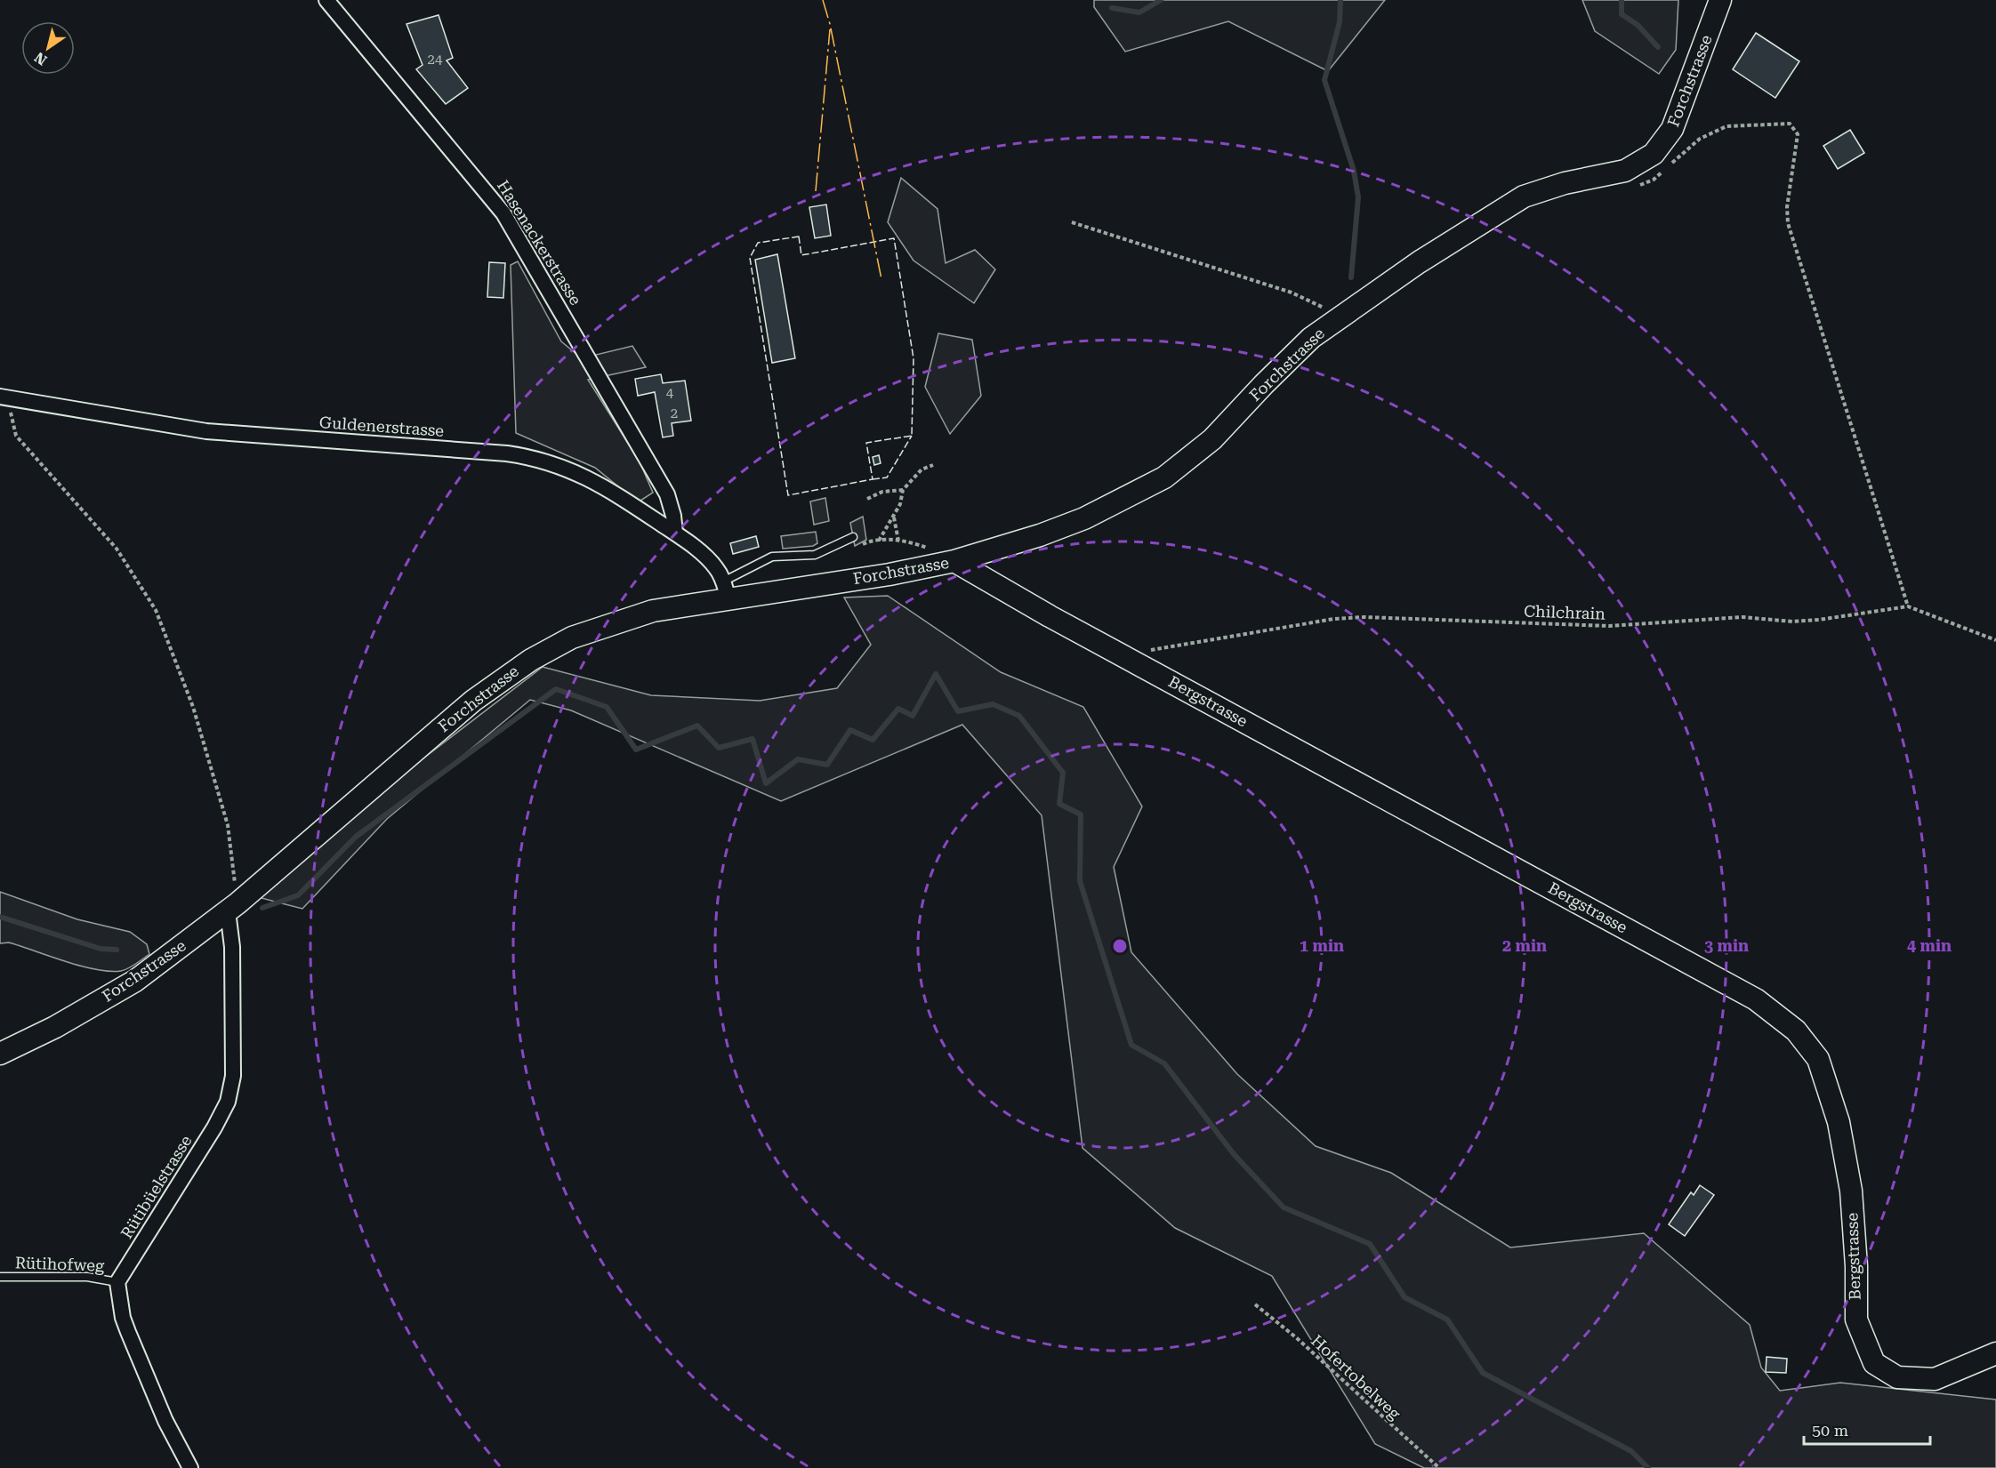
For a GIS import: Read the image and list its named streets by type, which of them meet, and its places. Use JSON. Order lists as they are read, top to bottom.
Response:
{
  "streets": {
    "main road": ["Forchstrasse", "Bergstrasse"],
    "street": ["Hasenackerstrasse", "Guldenerstrasse", "Rütibüelstrasse"],
    "lane": ["Rütihofweg"],
    "path": ["Chilchrain", "Hofertobelweg"]
  },
  "crossings": [
    ["Forchstrasse", "Guldenerstrasse"],
    ["Forchstrasse", "Bergstrasse"],
    ["Forchstrasse", "Rütibüelstrasse"],
    ["Hasenackerstrasse", "Guldenerstrasse"],
    ["Chilchrain", "Bergstrasse"],
    ["Rütibüelstrasse", "Rütihofweg"]
  ],
  "house_numbers": ["24", "4", "2"],
  "scale_bar": "50 m",
  "north": "bottom left",
  "rings": [
    "1 min",
    "2 min",
    "3 min",
    "4 min"
  ]
}
